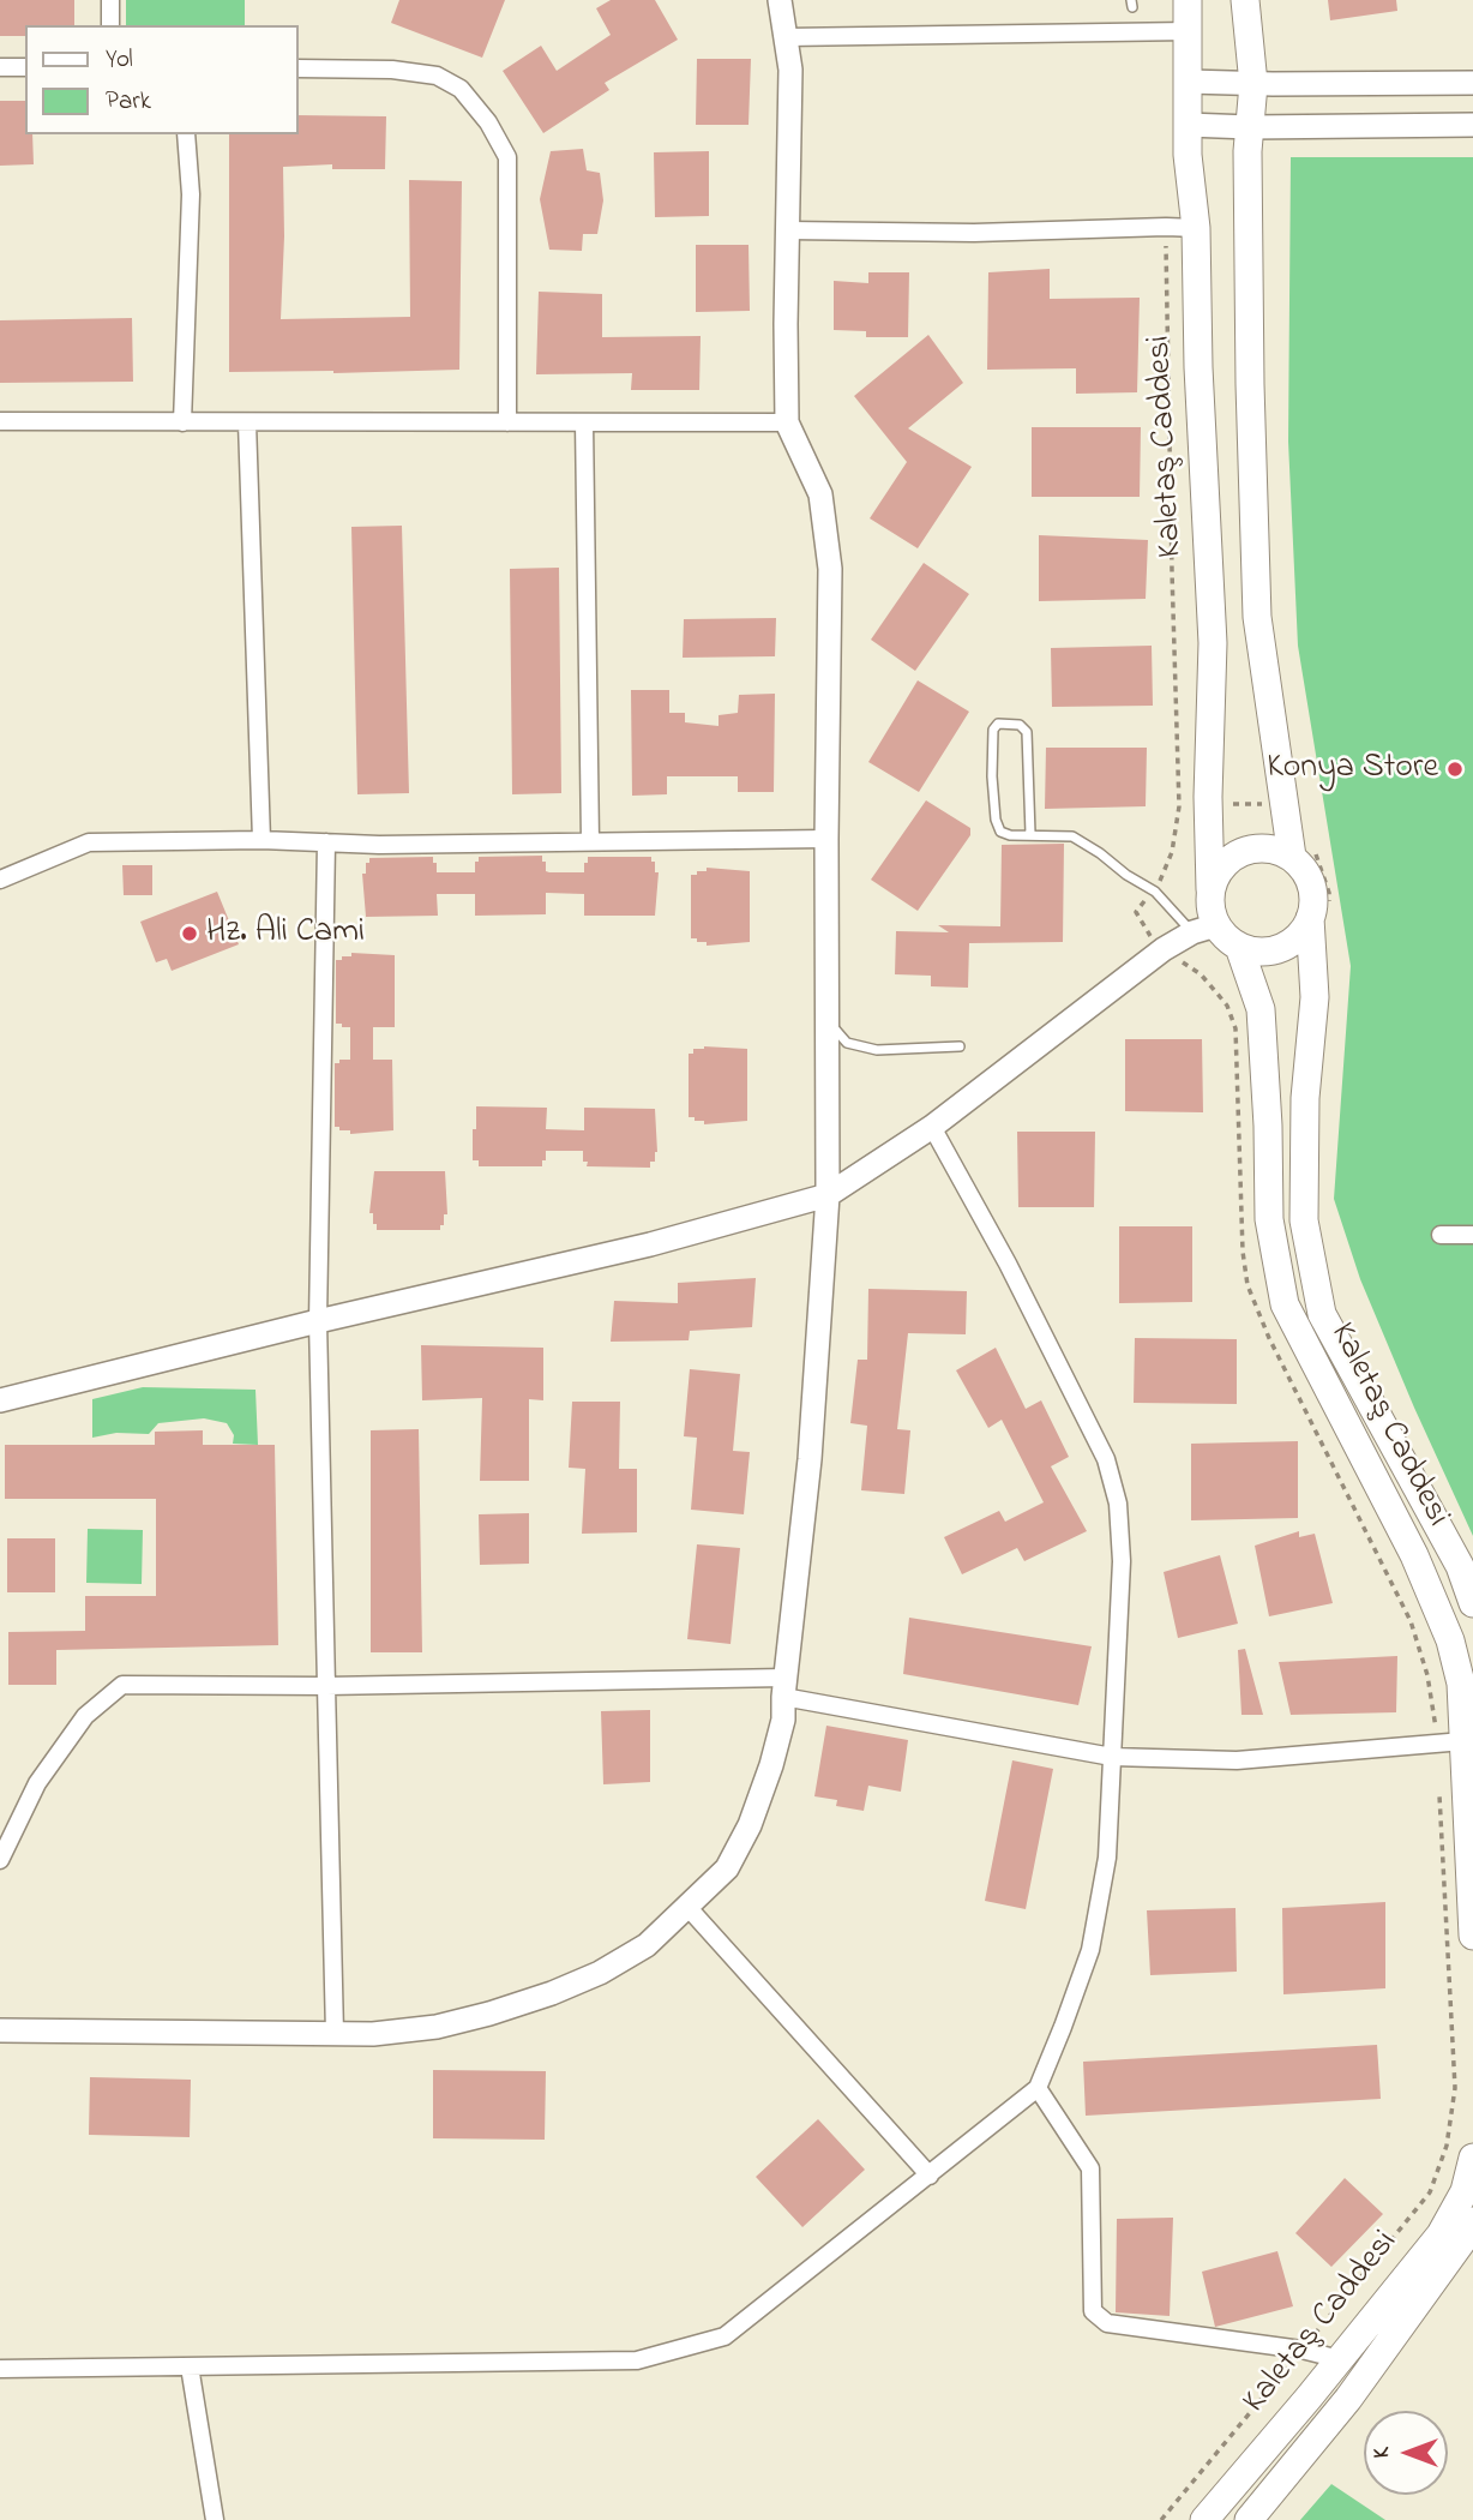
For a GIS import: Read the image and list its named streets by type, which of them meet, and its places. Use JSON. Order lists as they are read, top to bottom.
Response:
{
  "streets": {
    "main road": ["Kaletaş Caddesi"]
  },
  "places": ["Konya Store", "Hz. Ali Cami"],
  "legend": ["Yol", "Park"],
  "north": "left"
}
